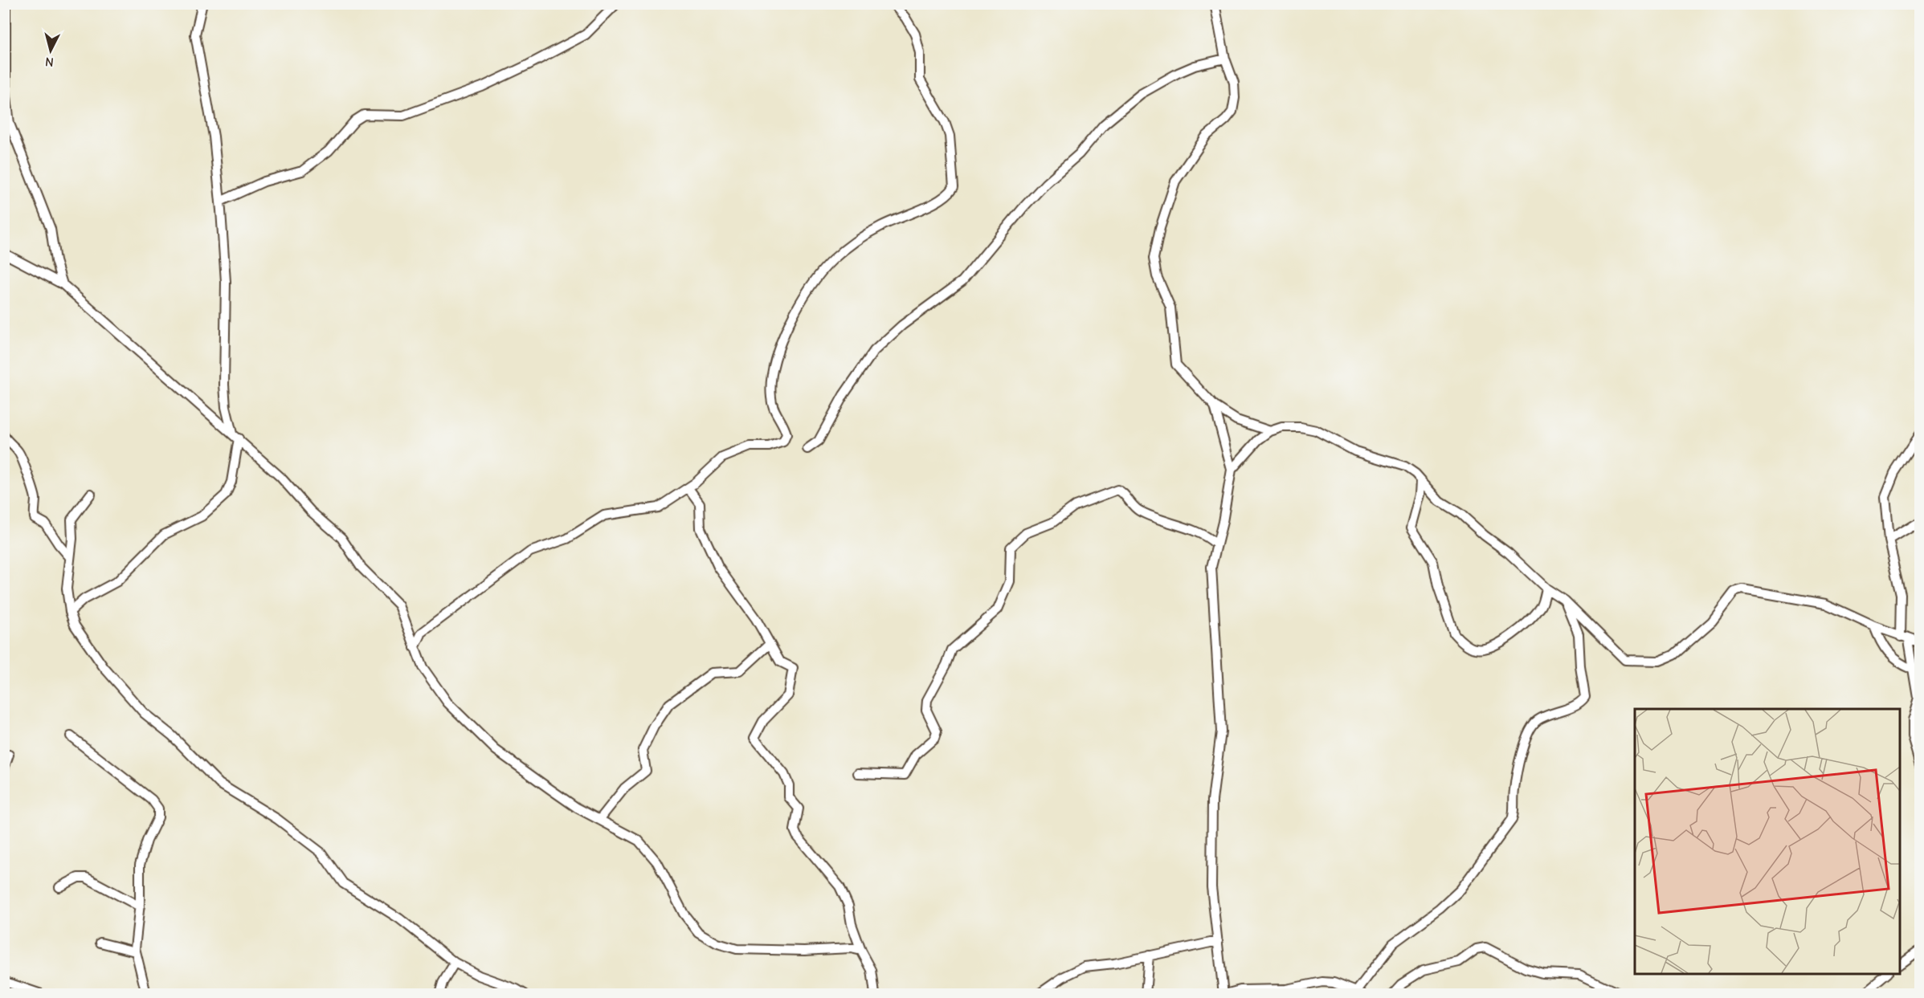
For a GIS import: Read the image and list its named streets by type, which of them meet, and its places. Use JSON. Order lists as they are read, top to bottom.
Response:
{
  "north": "bottom"
}
